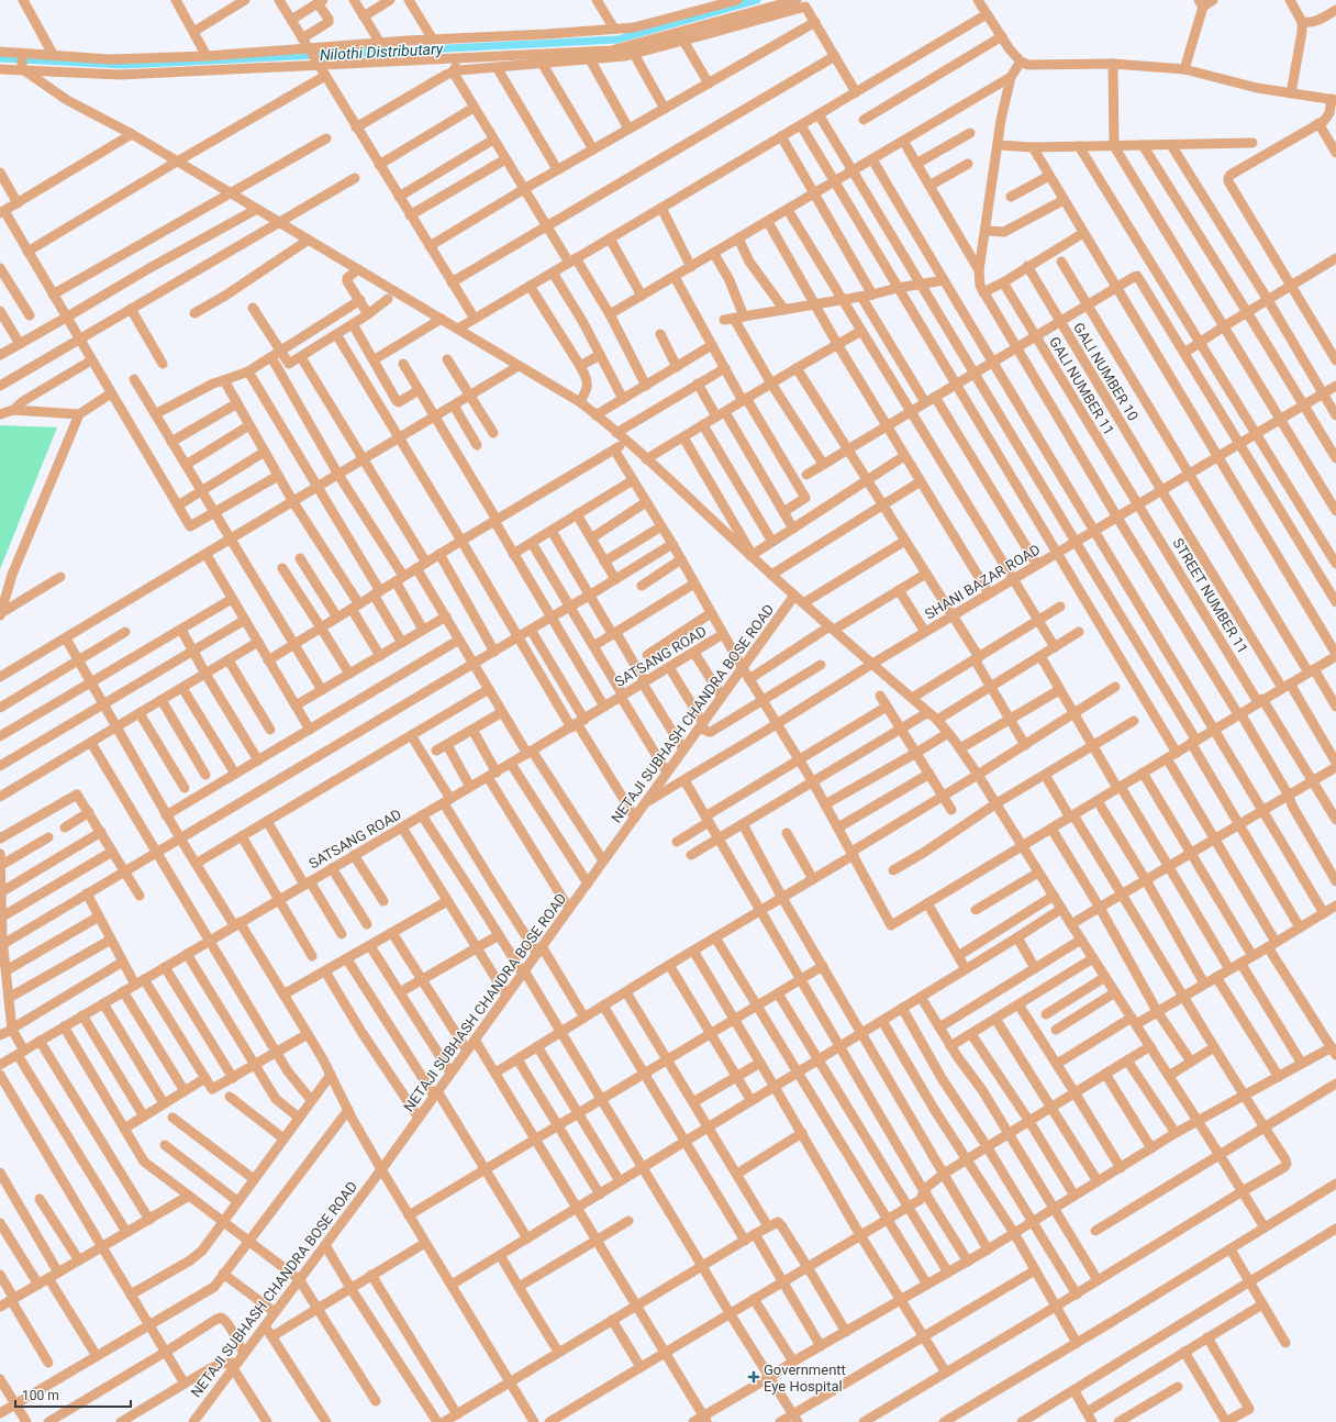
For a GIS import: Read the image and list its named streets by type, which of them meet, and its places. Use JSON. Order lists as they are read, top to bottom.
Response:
{
  "streets": {
    "street": [
      "GALI NUMBER 10",
      "GALI NUMBER 11",
      "SHANI BAZAR ROAD",
      "STREET NUMBER 11",
      "SATSANG ROAD",
      "NETAJI SUBHASH CHANDRA BOSE ROAD"
    ]
  },
  "crossings": [
    ["GALI NUMBER 10", "SHANI BAZAR ROAD"],
    ["GALI NUMBER 11", "SHANI BAZAR ROAD"],
    ["GALI NUMBER 11", "STREET NUMBER 11"],
    ["SHANI BAZAR ROAD", "STREET NUMBER 11"],
    ["SHANI BAZAR ROAD", "NETAJI SUBHASH CHANDRA BOSE ROAD"]
  ],
  "water": ["Nilothi Distributary"],
  "places": {
    "health": ["Governmentt Eye Hospital"]
  },
  "scale_bar": "100 m"
}
